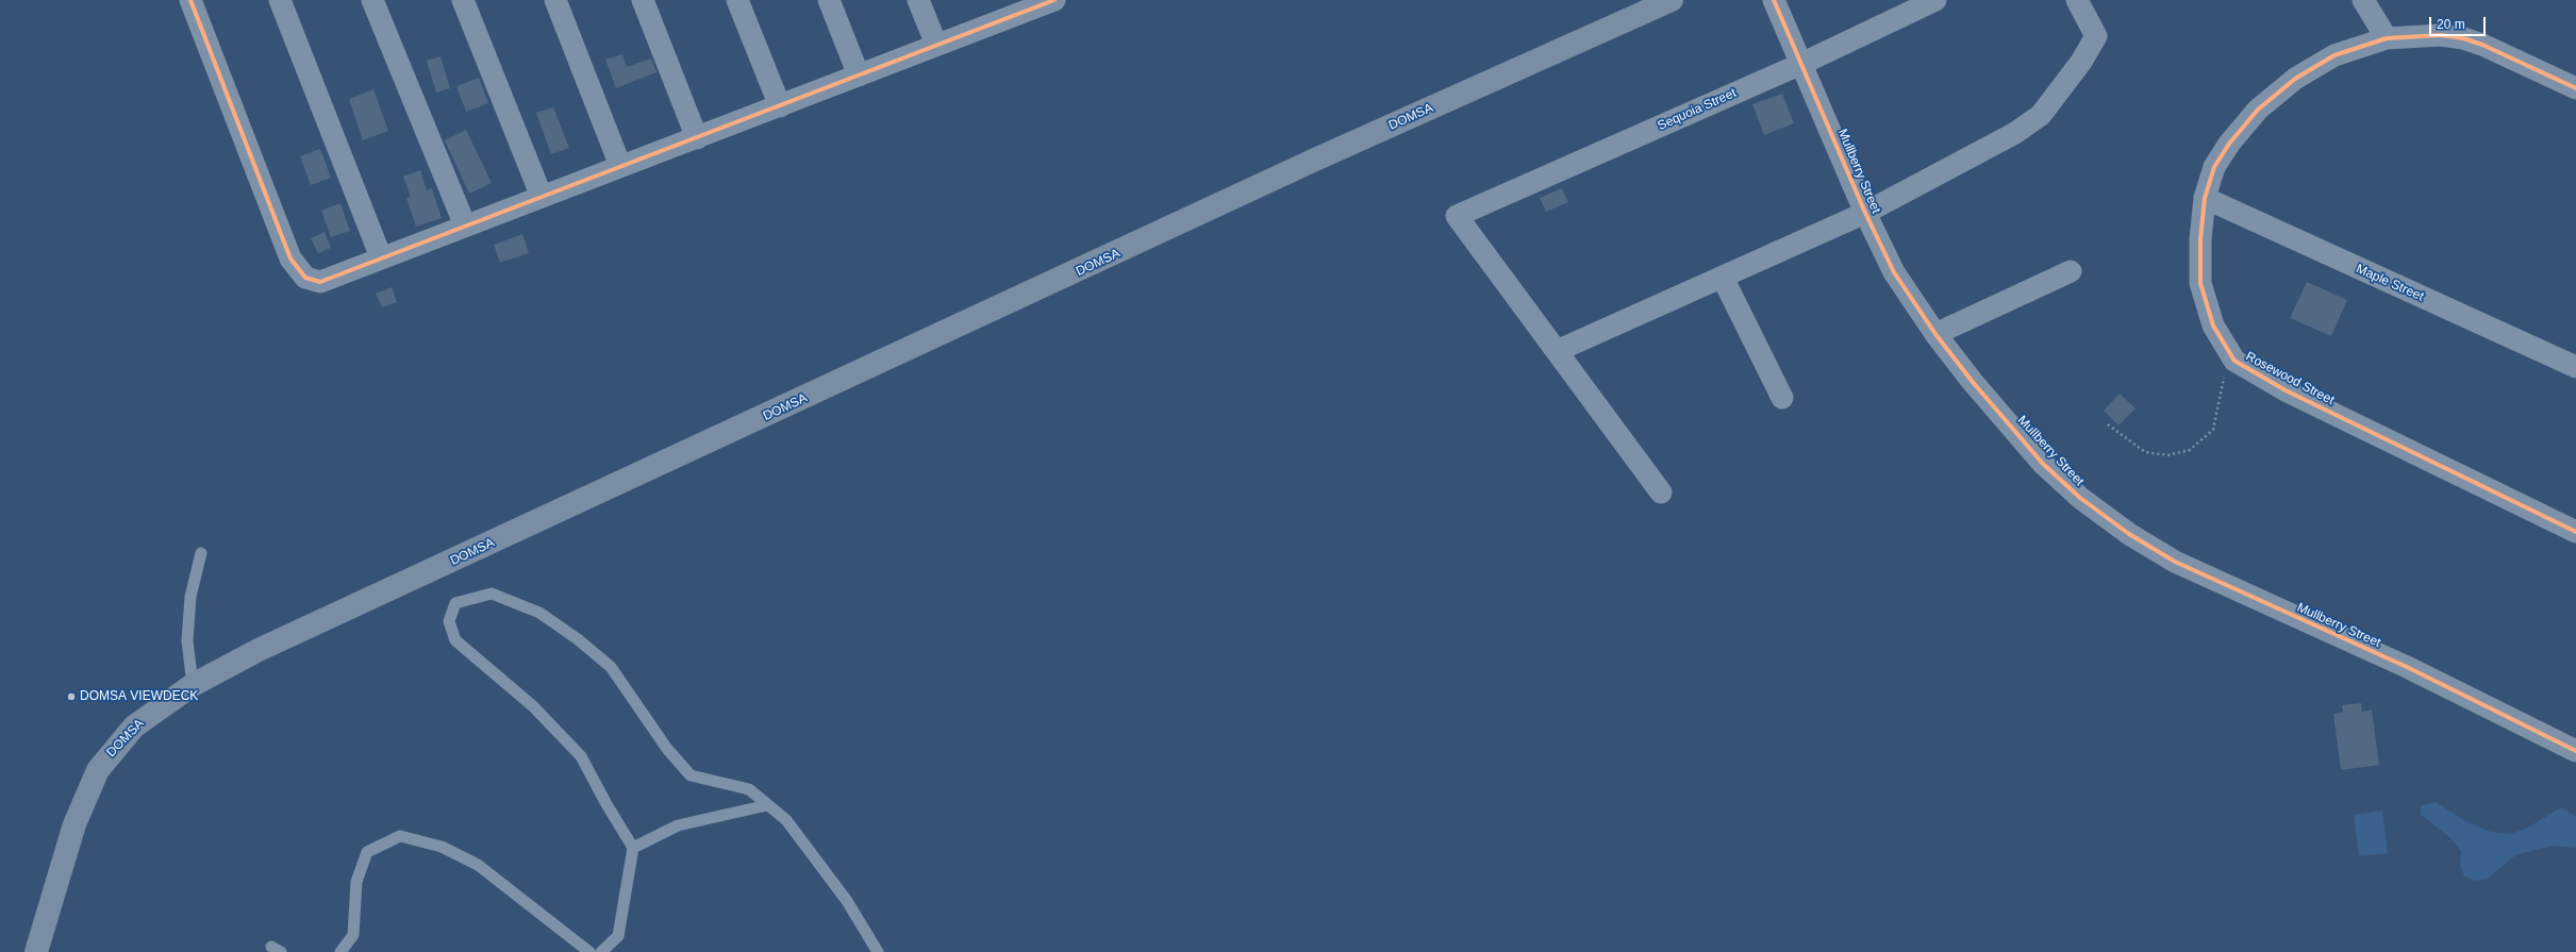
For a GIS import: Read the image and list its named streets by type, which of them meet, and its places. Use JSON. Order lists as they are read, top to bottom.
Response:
{
  "streets": {
    "main road": ["DOMSA"],
    "street": [
      "Sequoia Street",
      "Mullberry Street",
      "Maple Street",
      "Rosewood Street"
    ]
  },
  "crossings": [
    ["Sequoia Street", "Mullberry Street"],
    ["Maple Street", "Rosewood Street"]
  ],
  "places": ["DOMSA VIEWDECK"],
  "scale_bar": "20 m"
}
